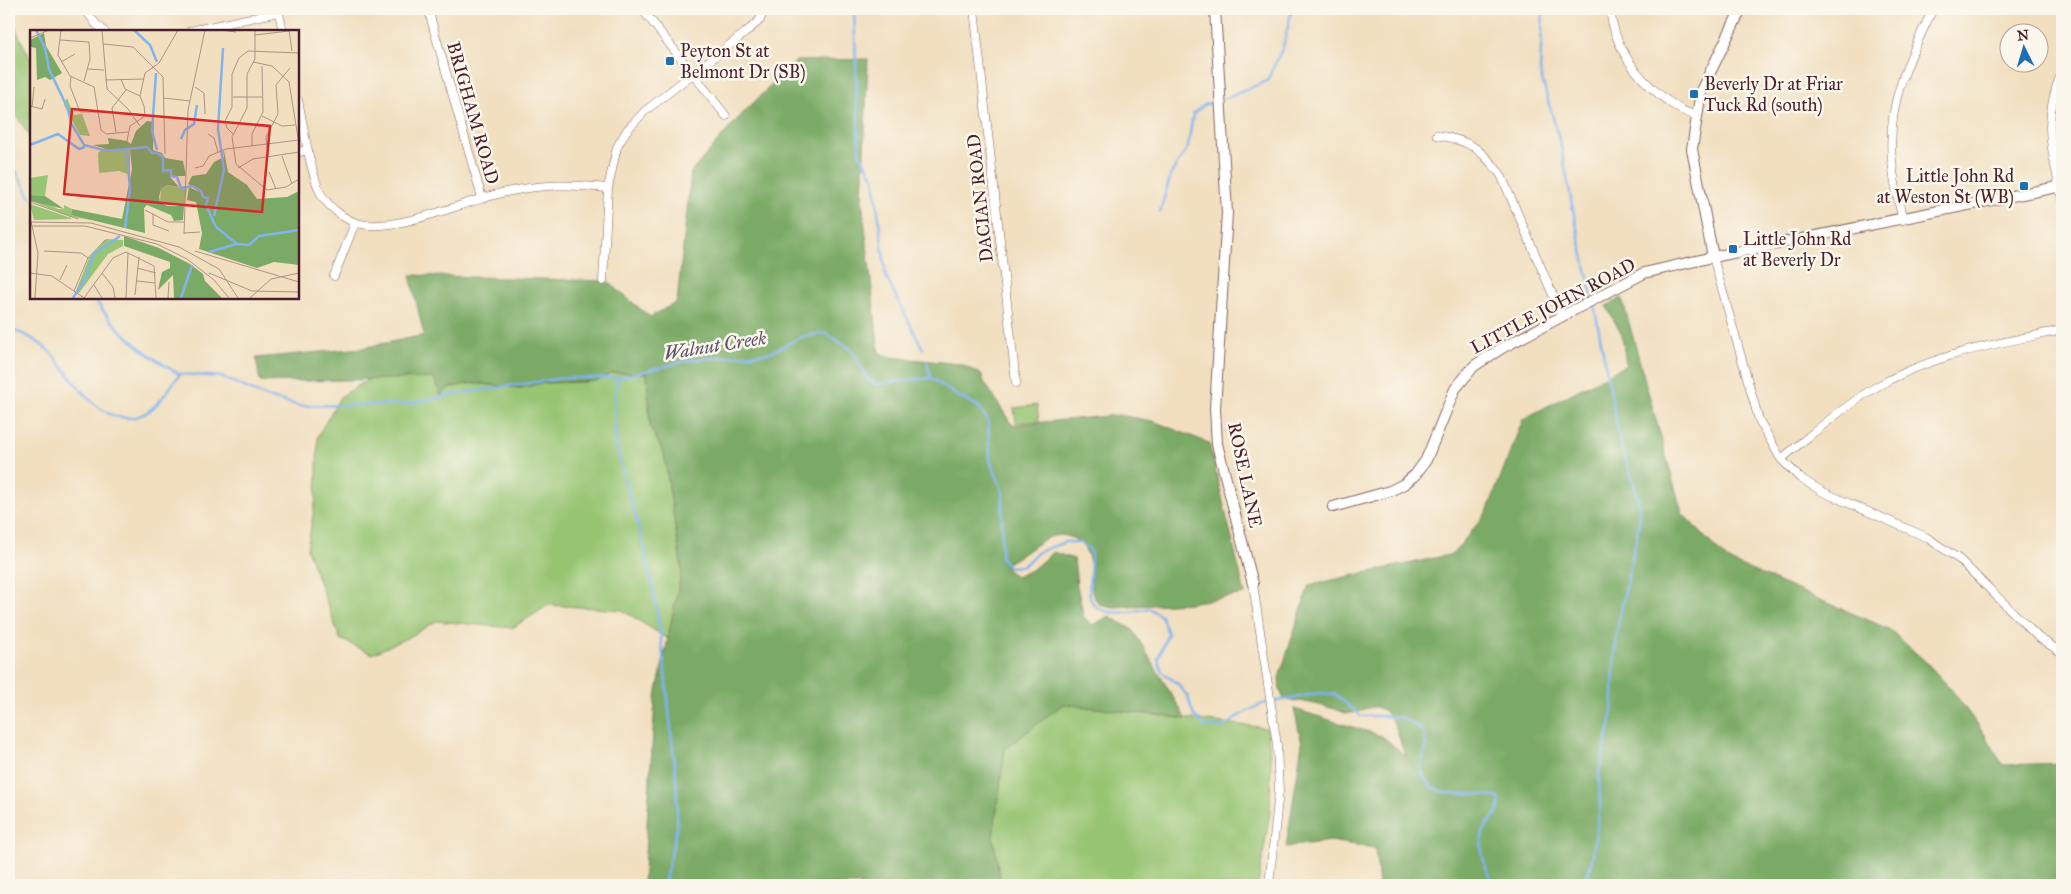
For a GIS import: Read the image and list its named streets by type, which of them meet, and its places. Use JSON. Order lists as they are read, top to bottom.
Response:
{
  "streets": {
    "street": [
      "BRIGHAM ROAD",
      "DACIAN ROAD",
      "LITTLE JOHN ROAD",
      "ROSE LANE"
    ]
  },
  "water": ["Walnut Creek"],
  "places": {
    "transit": [
      "Peyton St at Belmont Dr (SB)",
      "Beverly Dr at Friar Tuck Rd (south)",
      "Little John Rd at Weston St (WB)",
      "Little John Rd at Beverly Dr"
    ]
  },
  "north": "top"
}
